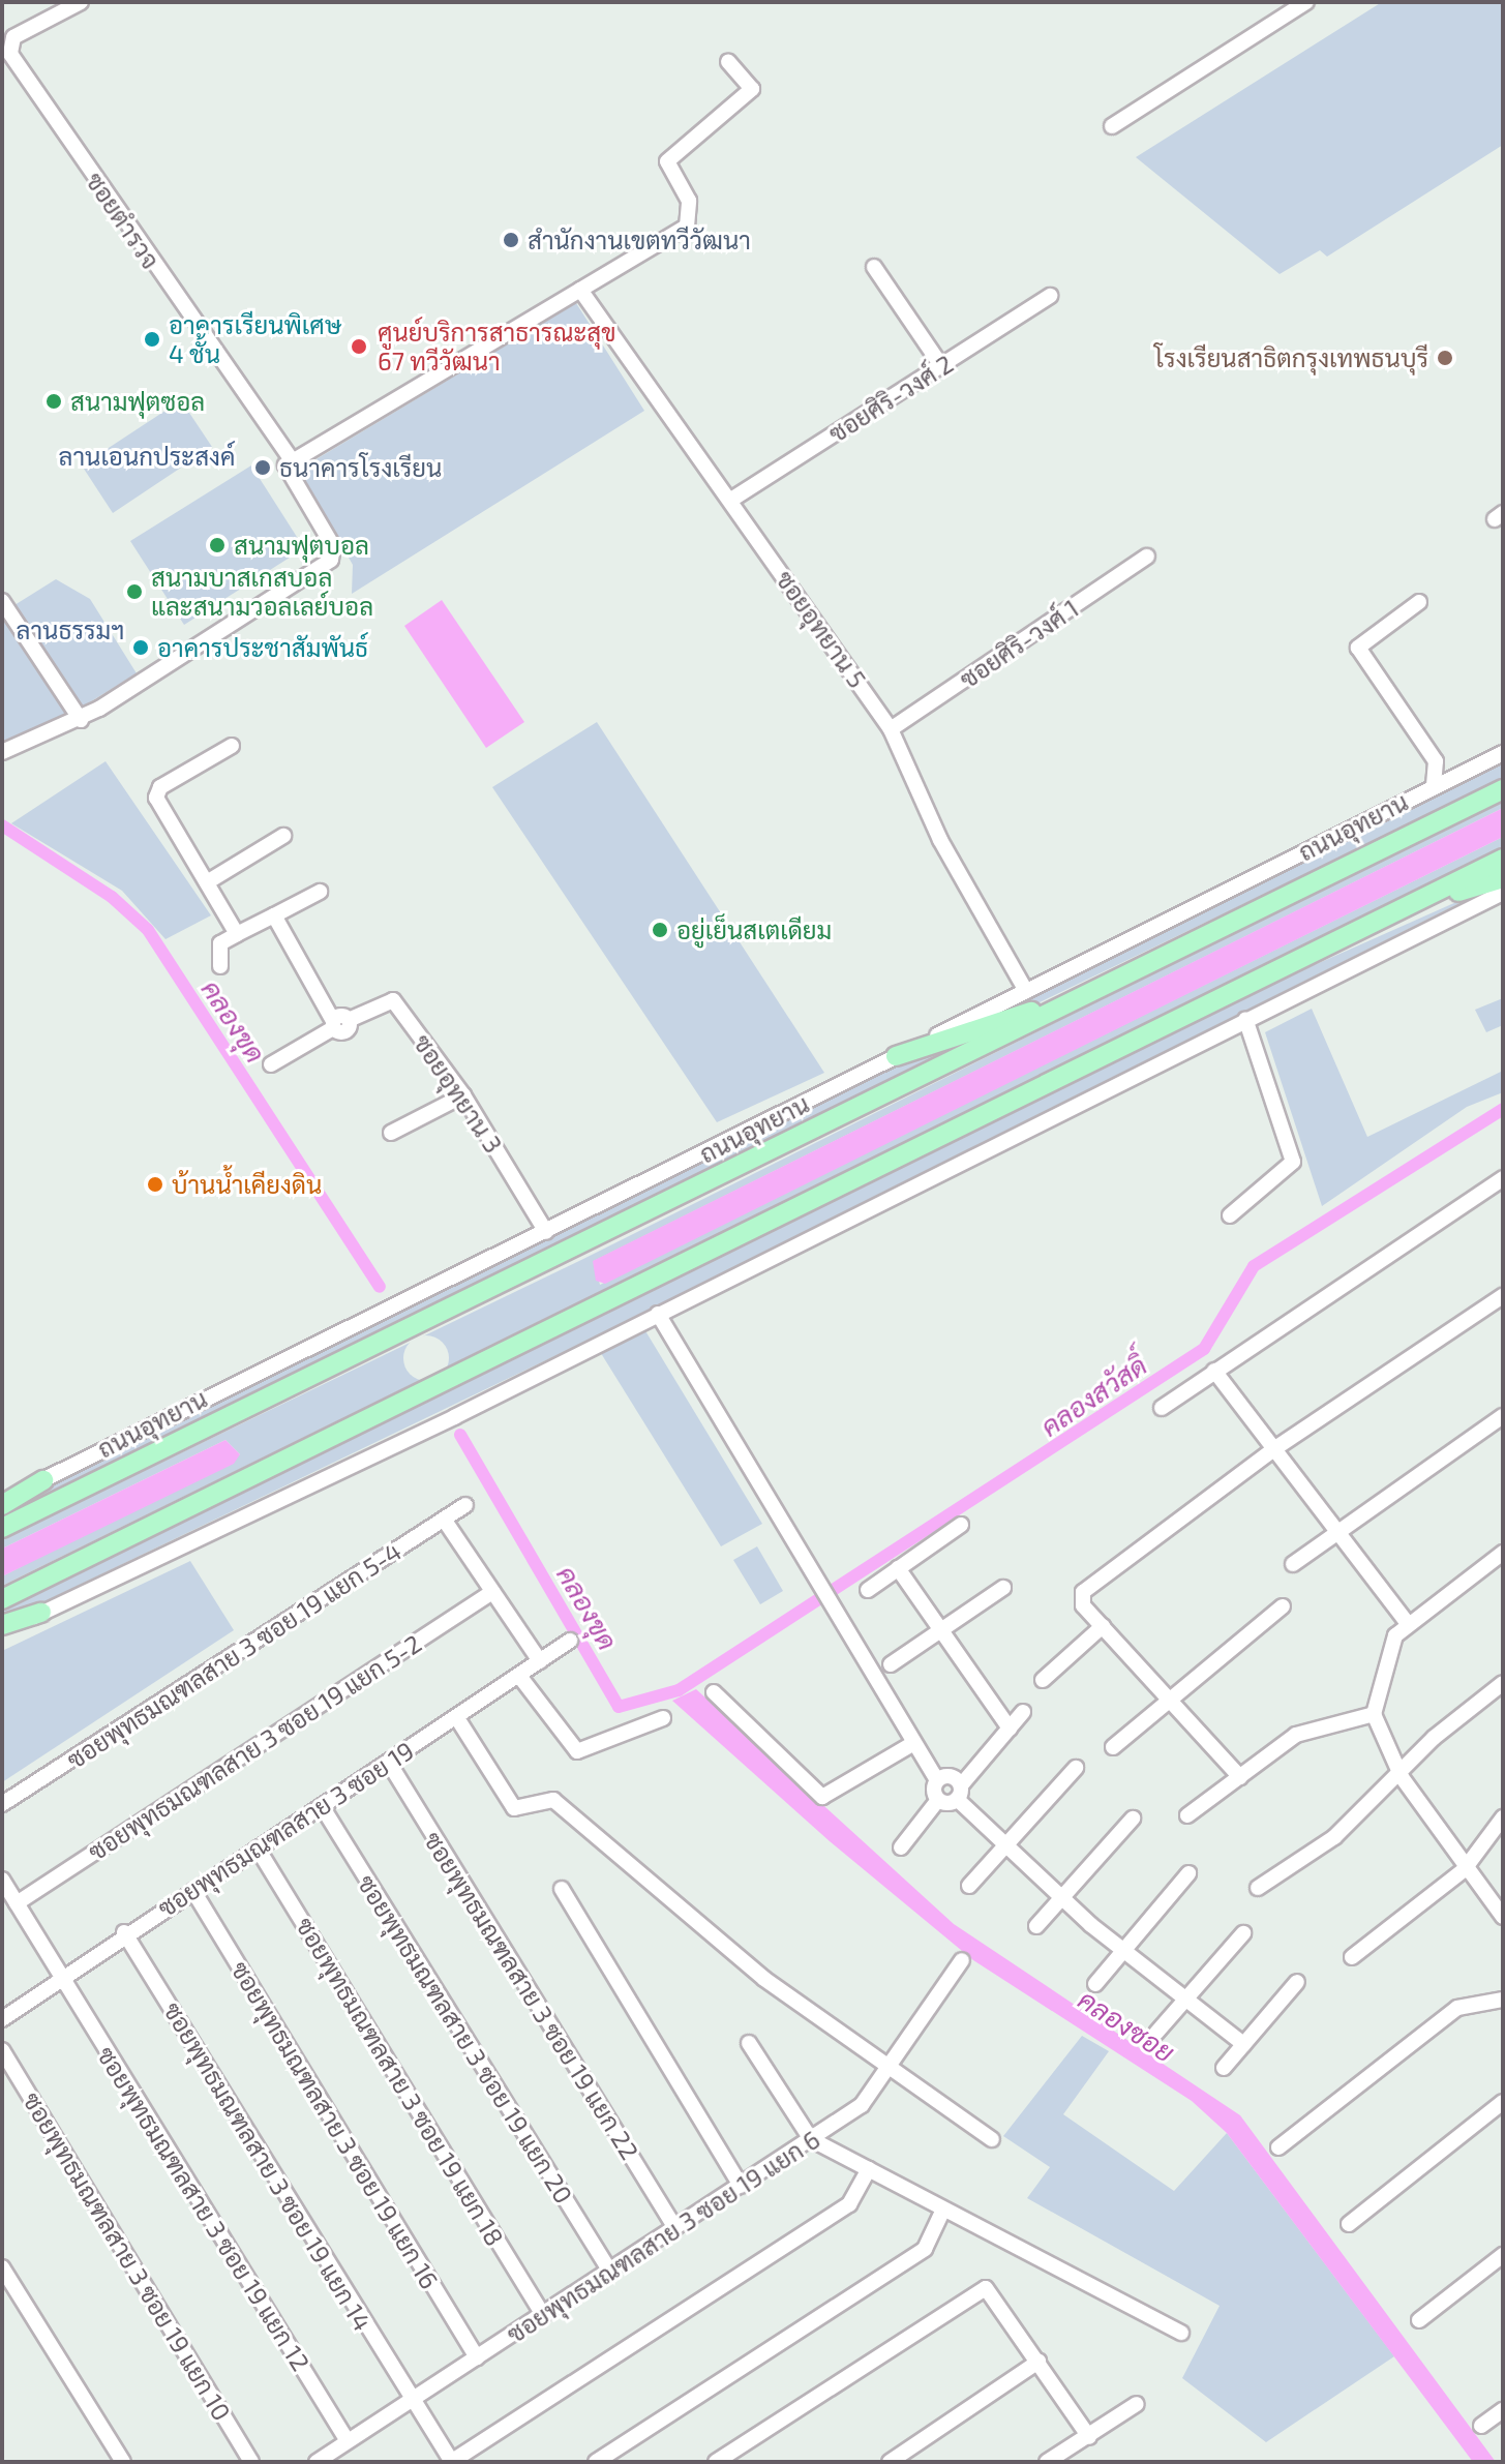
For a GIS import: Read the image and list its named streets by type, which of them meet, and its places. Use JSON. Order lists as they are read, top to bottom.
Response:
{
  "streets": {
    "main road": ["ถนนอุทยาน"],
    "street": [
      "ซอยตำรวจ",
      "ซอยศิริ-วงศ์ 2",
      "ซอยอุทยาน 5",
      "ซอยศิริ-วงศ์ 1",
      "ซอยอุทยาน 3",
      "ซอยพุทธมณฑลสาย 3 ซอย 19 แยก 5-4",
      "ซอยพุทธมณฑลสาย 3 ซอย 19 แยก 5-2",
      "ซอยพุทธมณฑลสาย 3 ซอย 19",
      "ซอยพุทธมณฑลสาย 3 ซอย 19 แยก 22",
      "ซอยพุทธมณฑลสาย 3 ซอย 19 แยก 20",
      "ซอยพุทธมณฑลสาย 3 ซอย 19 แยก 18",
      "ซอยพุทธมณฑลสาย 3 ซอย 19 แยก 16",
      "ซอยพุทธมณฑลสาย 3 ซอย 19 แยก 14",
      "ซอยพุทธมณฑลสาย 3 ซอย 19 แยก 12",
      "ซอยพุทธมณฑลสาย 3 ซอย 19 แยก 6",
      "ซอยพุทธมณฑลสาย 3 ซอย 19 แยก 10"
    ]
  },
  "crossings": [
    ["ซอยศิริ-วงศ์ 2", "ซอยอุทยาน 5"],
    ["ซอยอุทยาน 5", "ซอยศิริ-วงศ์ 1"],
    ["ซอยอุทยาน 5", "ถนนอุทยาน"],
    ["ถนนอุทยาน", "ซอยอุทยาน 3"],
    ["ซอยพุทธมณฑลสาย 3 ซอย 19 แยก 5-2", "ซอยพุทธมณฑลสาย 3 ซอย 19 แยก 12"],
    ["ซอยพุทธมณฑลสาย 3 ซอย 19", "ซอยพุทธมณฑลสาย 3 ซอย 19 แยก 22"],
    ["ซอยพุทธมณฑลสาย 3 ซอย 19", "ซอยพุทธมณฑลสาย 3 ซอย 19 แยก 20"],
    ["ซอยพุทธมณฑลสาย 3 ซอย 19", "ซอยพุทธมณฑลสาย 3 ซอย 19 แยก 18"],
    ["ซอยพุทธมณฑลสาย 3 ซอย 19", "ซอยพุทธมณฑลสาย 3 ซอย 19 แยก 16"],
    ["ซอยพุทธมณฑลสาย 3 ซอย 19", "ซอยพุทธมณฑลสาย 3 ซอย 19 แยก 14"],
    ["ซอยพุทธมณฑลสาย 3 ซอย 19", "ซอยพุทธมณฑลสาย 3 ซอย 19 แยก 12"],
    ["ซอยพุทธมณฑลสาย 3 ซอย 19 แยก 22", "ซอยพุทธมณฑลสาย 3 ซอย 19 แยก 6"],
    ["ซอยพุทธมณฑลสาย 3 ซอย 19 แยก 20", "ซอยพุทธมณฑลสาย 3 ซอย 19 แยก 6"],
    ["ซอยพุทธมณฑลสาย 3 ซอย 19 แยก 18", "ซอยพุทธมณฑลสาย 3 ซอย 19 แยก 6"],
    ["ซอยพุทธมณฑลสาย 3 ซอย 19 แยก 16", "ซอยพุทธมณฑลสาย 3 ซอย 19 แยก 6"],
    ["ซอยพุทธมณฑลสาย 3 ซอย 19 แยก 14", "ซอยพุทธมณฑลสาย 3 ซอย 19 แยก 6"],
    ["ซอยพุทธมณฑลสาย 3 ซอย 19 แยก 12", "ซอยพุทธมณฑลสาย 3 ซอย 19 แยก 6"]
  ],
  "water": ["คลองขุด", "คลองสวัสดิ์", "คลองซอย"],
  "parks": ["ลานเอนกประสงค์", "ลานธรรมฯ"],
  "places": [
    "สำนักงานเขตทวีวัฒนา",
    "อาคารเรียนพิเศษ 4 ชั้น",
    "ศูนย์บริการสาธารณะสุข 67 ทวีวัฒนา",
    "โรงเรียนสาธิตกรุงเทพธนบุรี",
    "สนามฟุตซอล",
    "ธนาคารโรงเรียน",
    "สนามฟุตบอล",
    "สนามบาสเกสบอล และสนามวอลเลย์บอล",
    "อาคารประชาสัมพันธ์",
    "อยู่เย็นสเตเดียม",
    "บ้านน้ำเคียงดิน"
  ]
}
